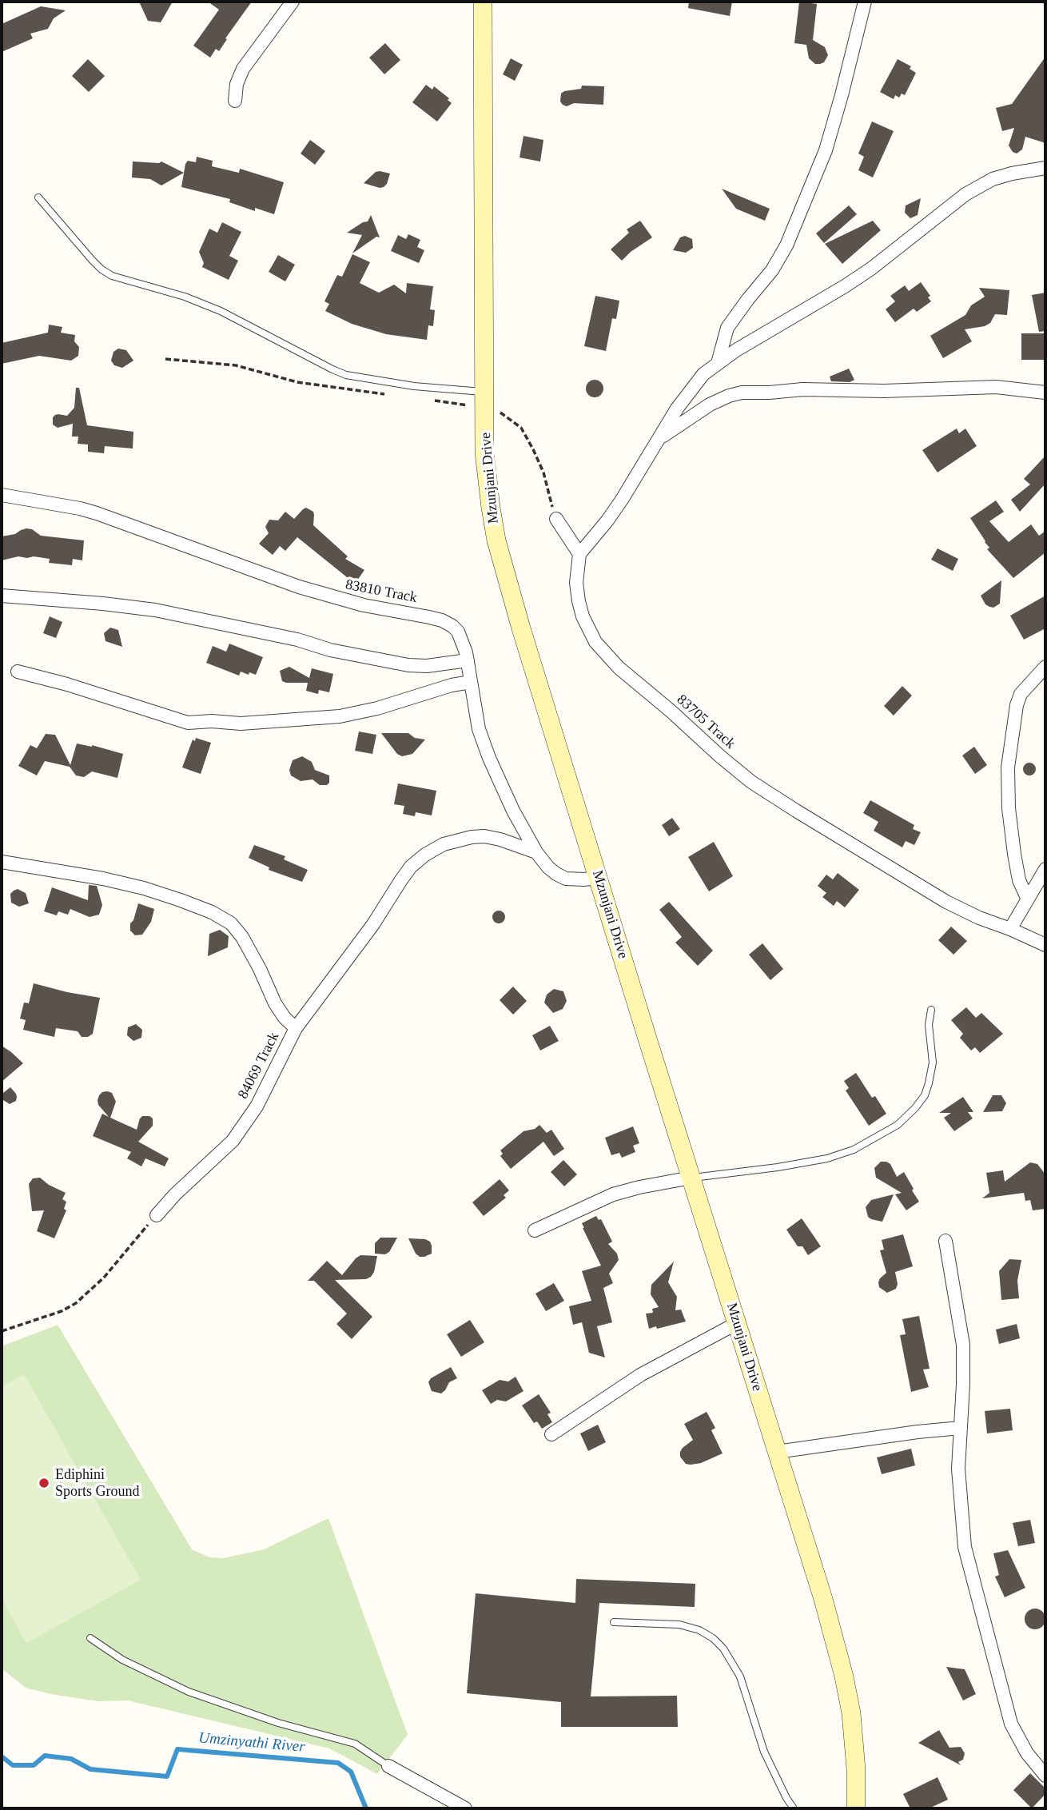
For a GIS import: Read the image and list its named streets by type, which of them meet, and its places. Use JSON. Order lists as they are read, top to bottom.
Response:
{
  "streets": {
    "main road": ["Mzunjani Drive"],
    "street": ["83810 Track", "83705 Track", "84069 Track"]
  },
  "crossings": [
    ["Mzunjani Drive", "83810 Track"],
    ["83810 Track", "84069 Track"]
  ],
  "water": ["Umzinyathi River"],
  "places": ["Ediphini Sports Ground"]
}
